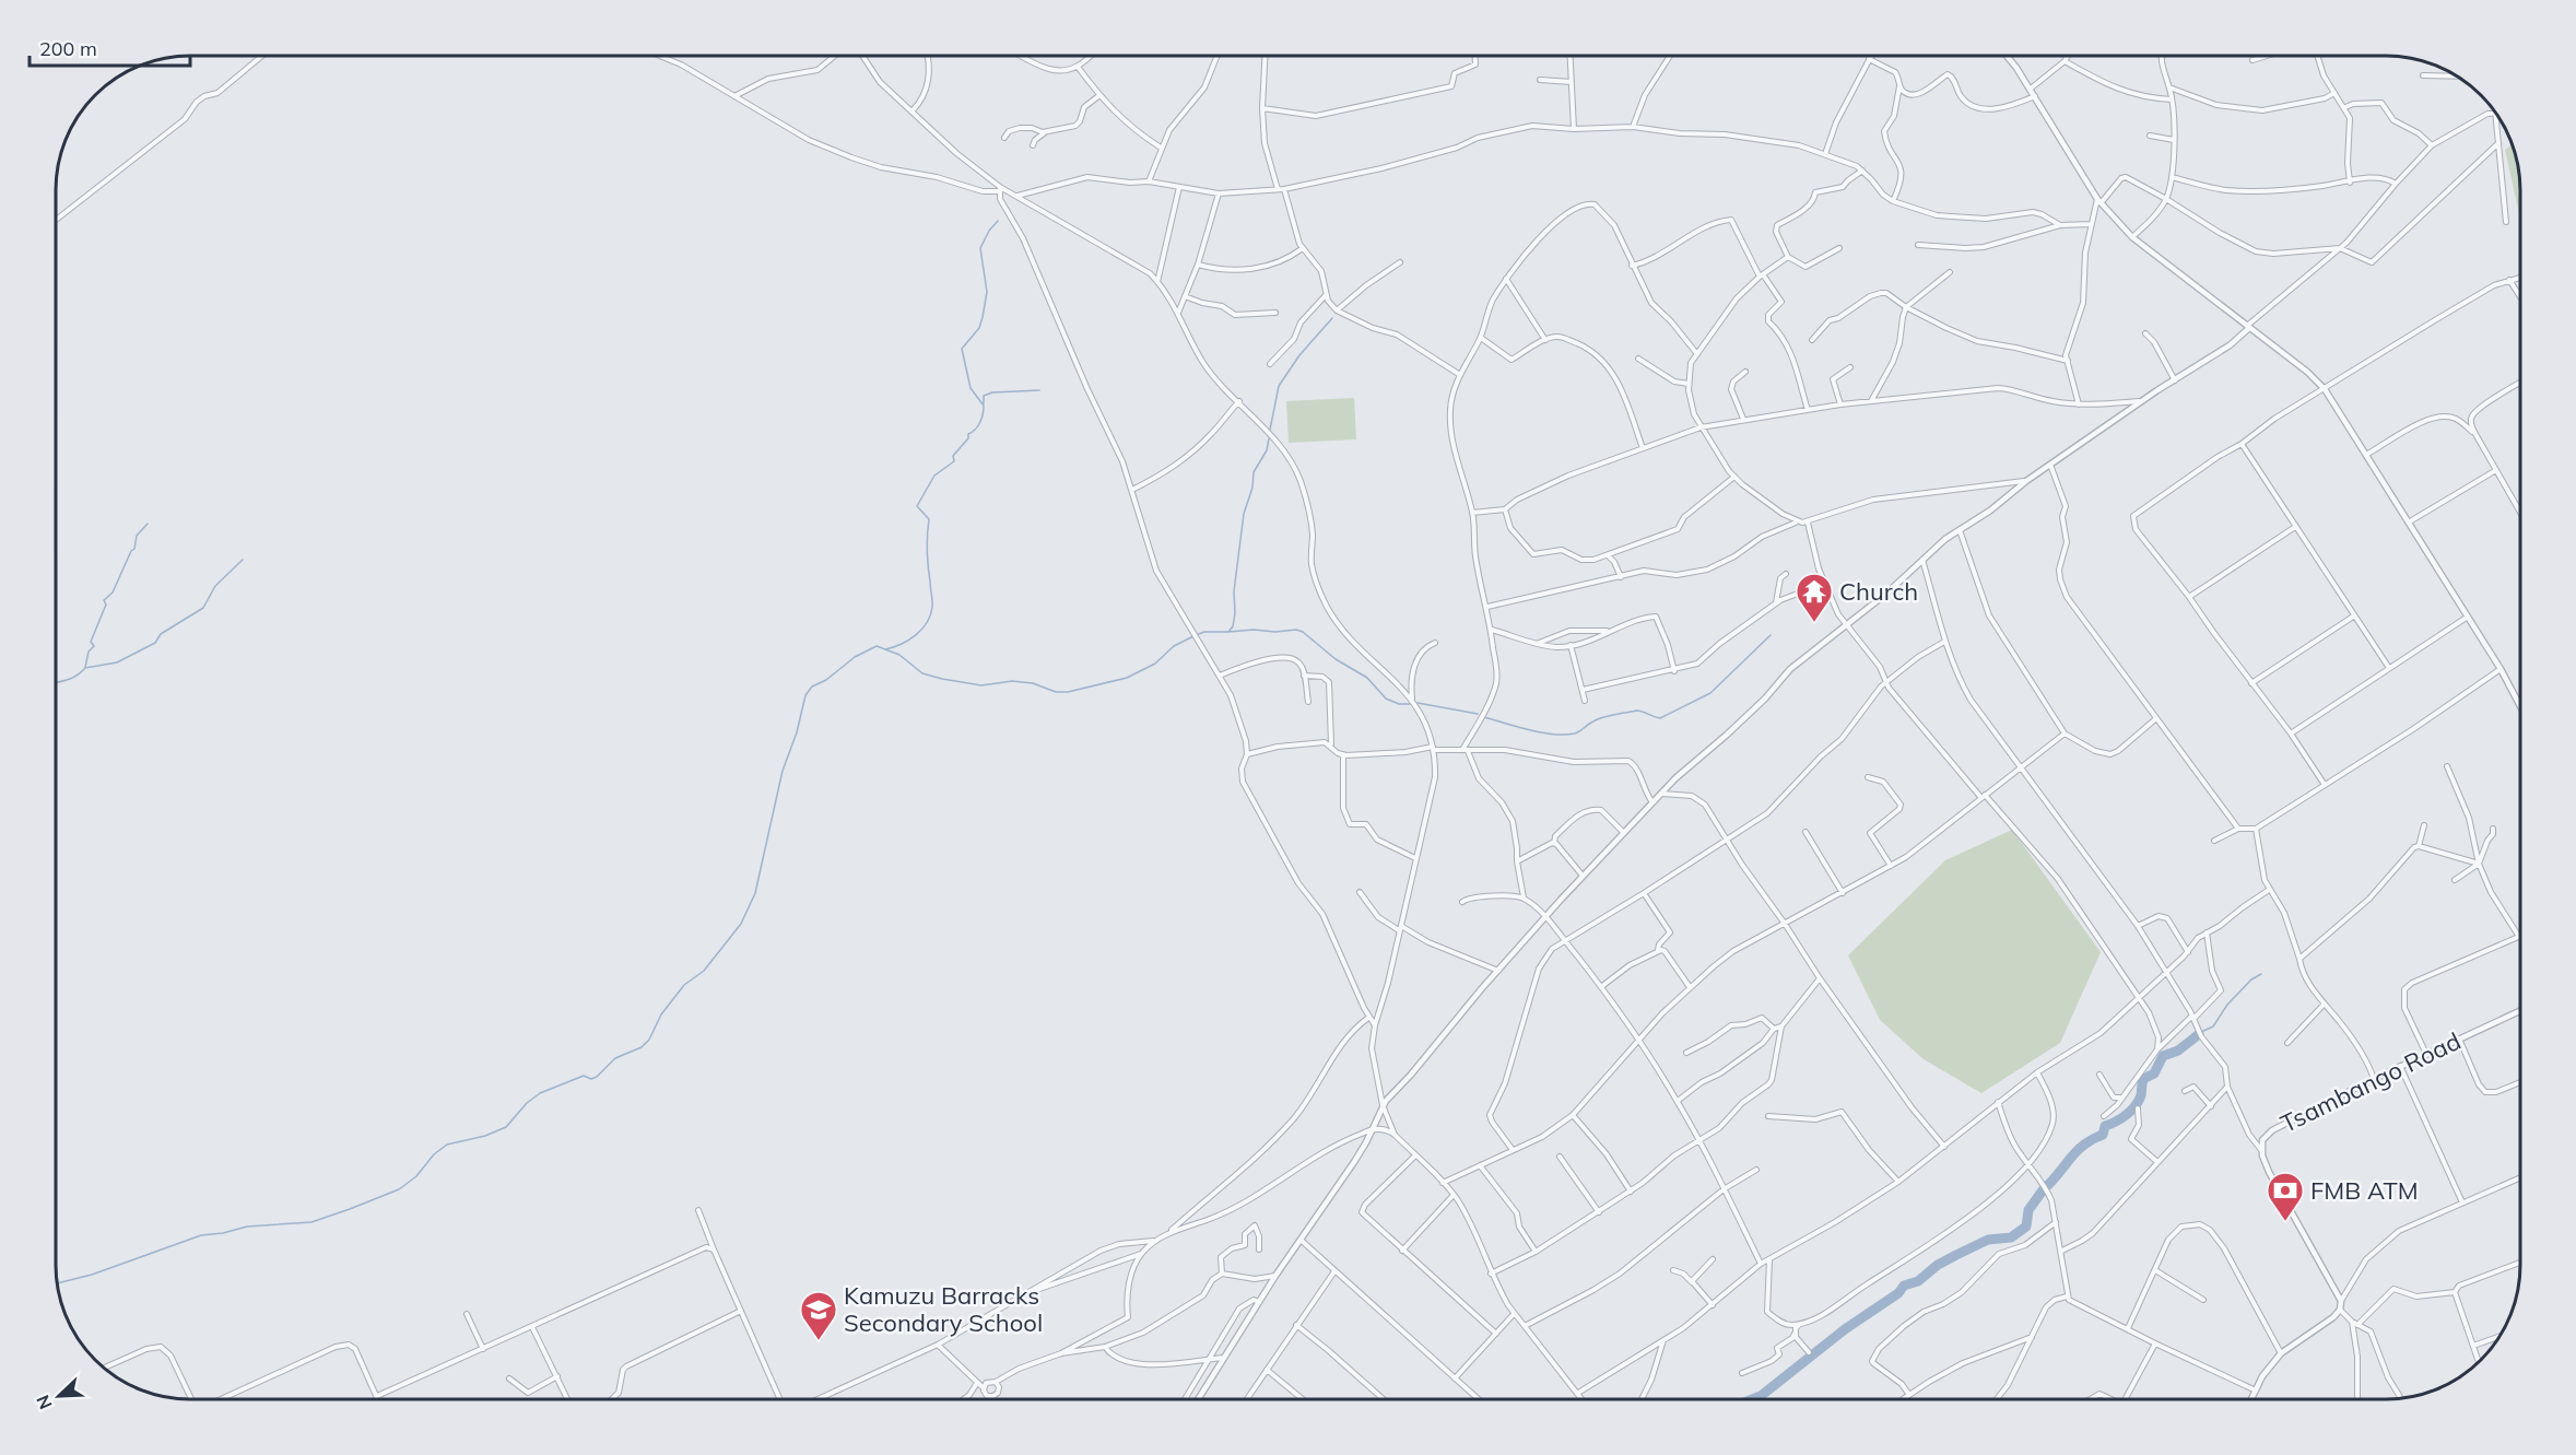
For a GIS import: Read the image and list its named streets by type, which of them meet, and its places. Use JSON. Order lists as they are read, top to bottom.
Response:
{
  "streets": {
    "street": ["Tsambango Road"]
  },
  "places": {
    "temple": ["Church"],
    "bank": ["FMB ATM"],
    "school or university": ["Kamuzu Barracks Secondary School"]
  },
  "scale_bar": "200 m",
  "north": "bottom left"
}
